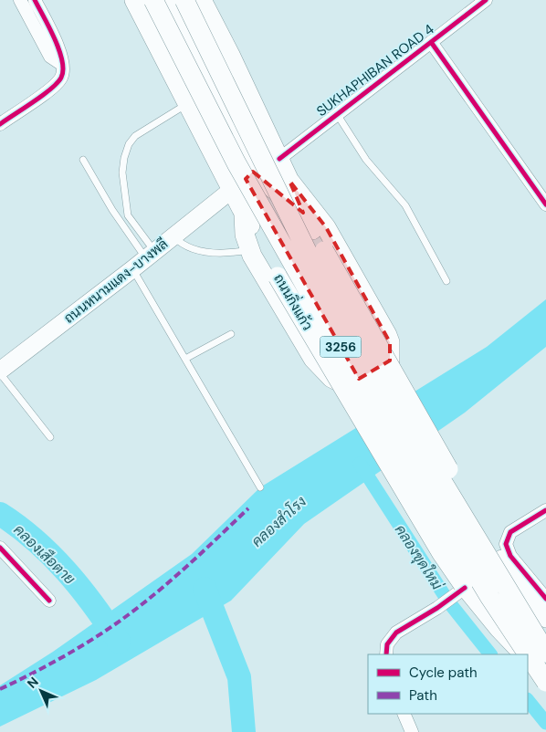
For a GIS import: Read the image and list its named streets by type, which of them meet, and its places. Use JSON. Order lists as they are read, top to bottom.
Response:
{
  "streets": {
    "main road": ["ถนนหนามแดง-บางพลี", "ถนนกิ่งแก้ว", "3256"],
    "street": ["SUKHAPHIBAN ROAD 4"]
  },
  "crossings": [
    ["SUKHAPHIBAN ROAD 4", "3256"],
    ["ถนนหนามแดง-บางพลี", "ถนนกิ่งแก้ว"]
  ],
  "water": ["คลองสำโรง", "คลองเสือตาย", "คลองขุดใหม่"],
  "legend": ["Cycle path", "Path"],
  "north": "top left"
}
